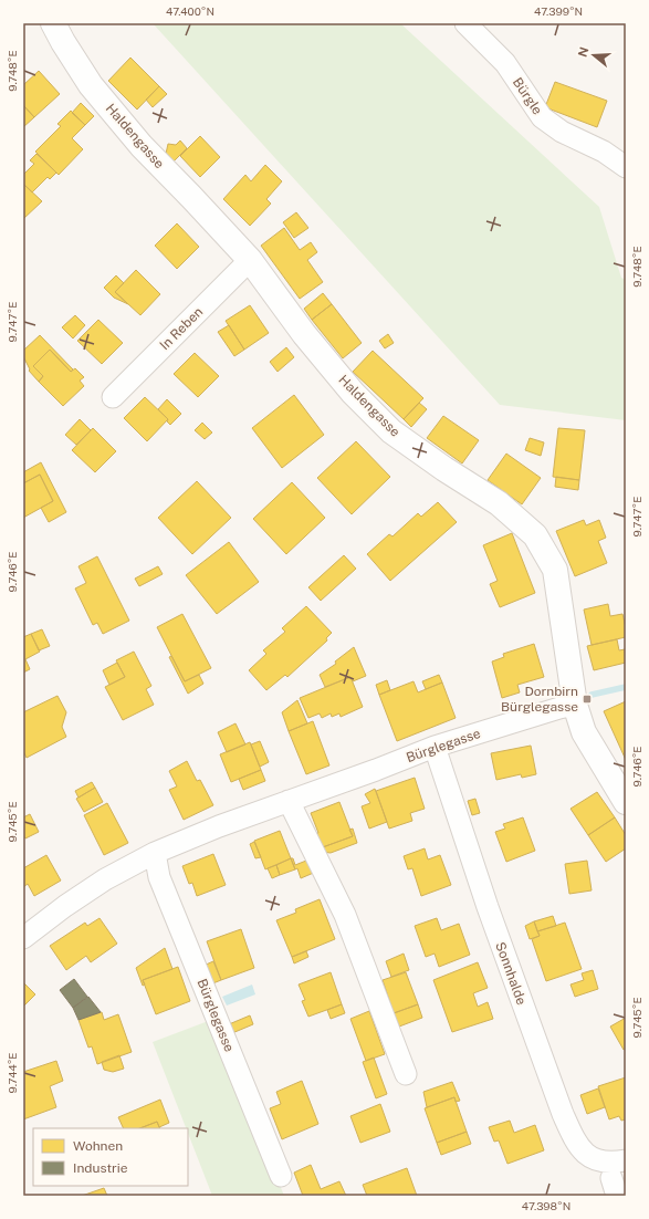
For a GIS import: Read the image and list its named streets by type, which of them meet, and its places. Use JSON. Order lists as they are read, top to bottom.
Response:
{
  "streets": {
    "street": [
      "Bürgle",
      "Haldengasse",
      "In Reben",
      "Bürglegasse",
      "Sonnhalde"
    ]
  },
  "crossings": [
    ["Haldengasse", "In Reben"],
    ["Haldengasse", "Bürglegasse"],
    ["Bürglegasse", "Sonnhalde"]
  ],
  "places": {
    "transit": ["Dornbirn Bürglegasse"]
  },
  "legend": ["Wohnen", "Industrie"],
  "north": "left",
  "coordinates": [
    "47.400°N",
    "47.399°N",
    "9.748°E",
    "9.747°E",
    "9.746°E",
    "9.745°E",
    "9.744°E",
    "47.398°N"
  ]
}
